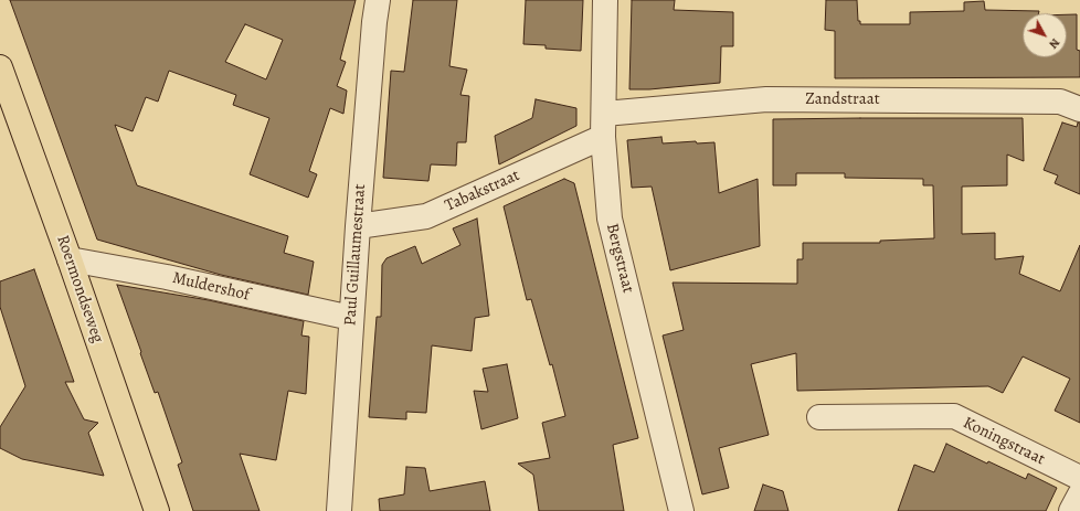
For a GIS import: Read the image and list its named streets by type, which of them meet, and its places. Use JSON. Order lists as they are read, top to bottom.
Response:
{
  "streets": {
    "main road": ["Roermondseweg"],
    "street": [
      "Zandstraat",
      "Tabakstraat",
      "Paul Guillaumestraat",
      "Bergstraat",
      "Muldershof",
      "Koningstraat"
    ]
  },
  "crossings": [
    ["Zandstraat", "Tabakstraat"],
    ["Zandstraat", "Bergstraat"],
    ["Tabakstraat", "Paul Guillaumestraat"],
    ["Tabakstraat", "Bergstraat"],
    ["Paul Guillaumestraat", "Muldershof"],
    ["Muldershof", "Roermondseweg"]
  ],
  "north": "bottom right"
}
